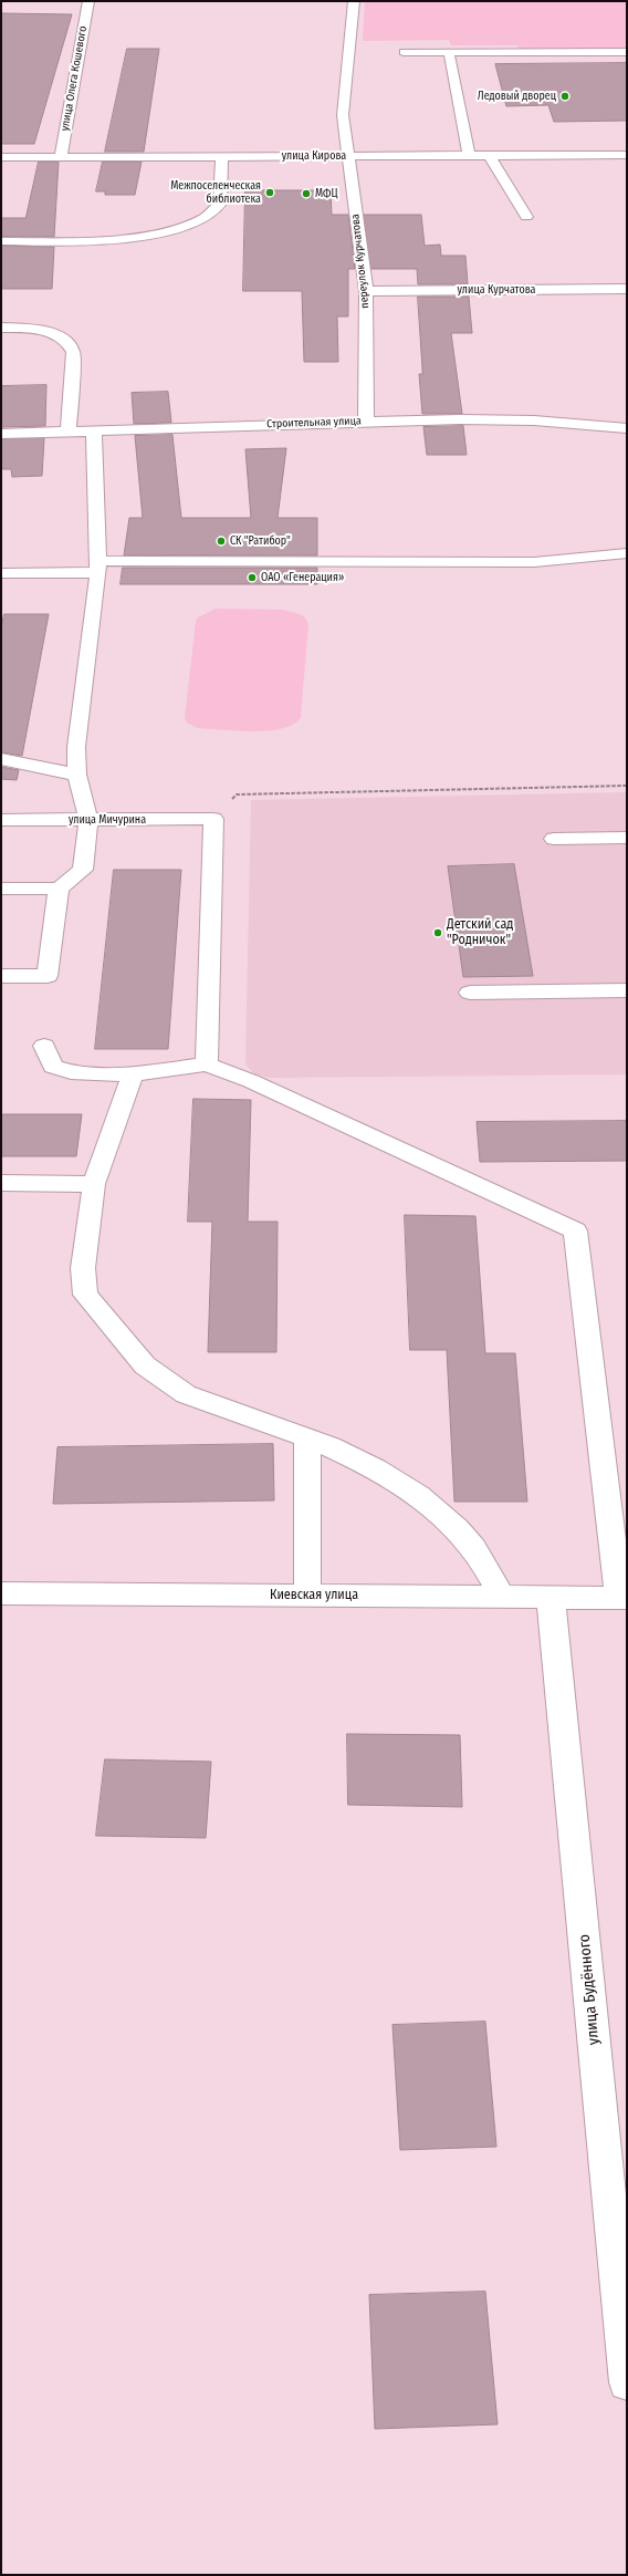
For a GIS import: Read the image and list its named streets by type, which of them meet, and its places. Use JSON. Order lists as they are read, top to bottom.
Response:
{
  "streets": {
    "street": [
      "улица Олега Кошевого",
      "улица Кирова",
      "переулок Курчатова",
      "улица Курчатова",
      "Строительная улица",
      "улица Мичурина",
      "Киевская улица",
      "улица Будённого"
    ]
  },
  "crossings": [
    ["улица Олега Кошевого", "улица Кирова"],
    ["улица Кирова", "переулок Курчатова"],
    ["переулок Курчатова", "улица Курчатова"],
    ["переулок Курчатова", "Строительная улица"],
    ["Киевская улица", "улица Будённого"]
  ],
  "places": [
    "Ледовый дворец",
    "Межпоселенческая библиотека",
    "МФЦ",
    "СК \"Ратибор\"",
    "ОАО «Генерация»",
    "Детский сад \"Родничок\""
  ]
}
